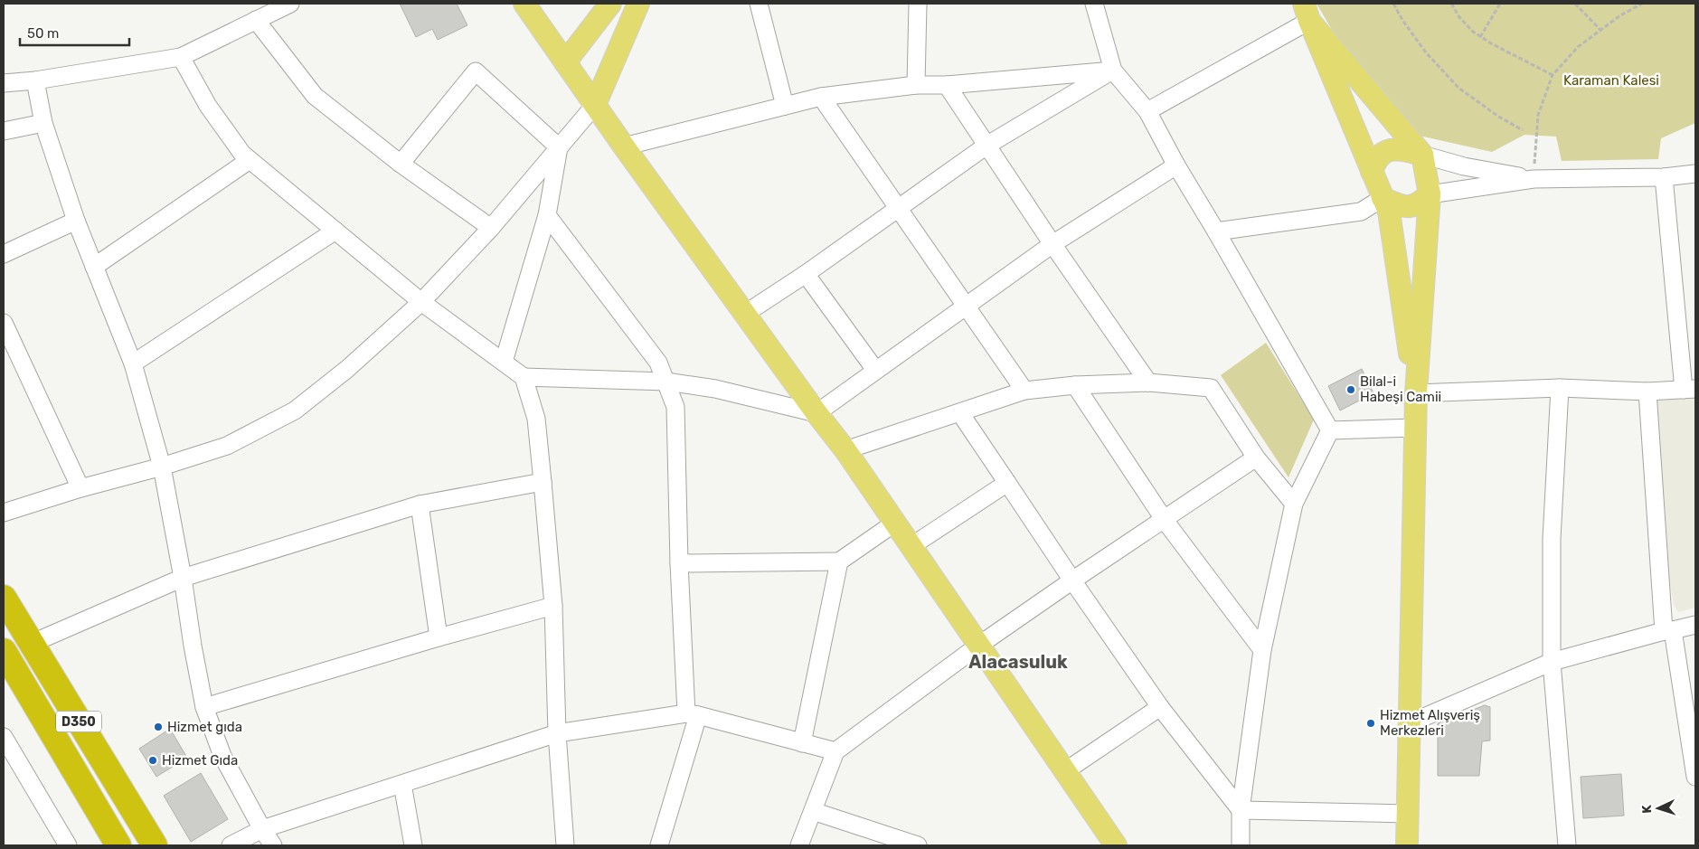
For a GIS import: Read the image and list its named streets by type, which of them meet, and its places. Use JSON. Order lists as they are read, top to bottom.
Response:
{
  "streets": {
    "highway": ["D350"]
  },
  "districts": ["Alacasuluk"],
  "parks": ["Karaman Kalesi"],
  "places": [
    "Bilal-i Habeşi Camii",
    "Hizmet Alışveriş Merkezleri",
    "Hizmet gıda",
    "Hizmet Gıda"
  ],
  "scale_bar": "50 m",
  "north": "left"
}
